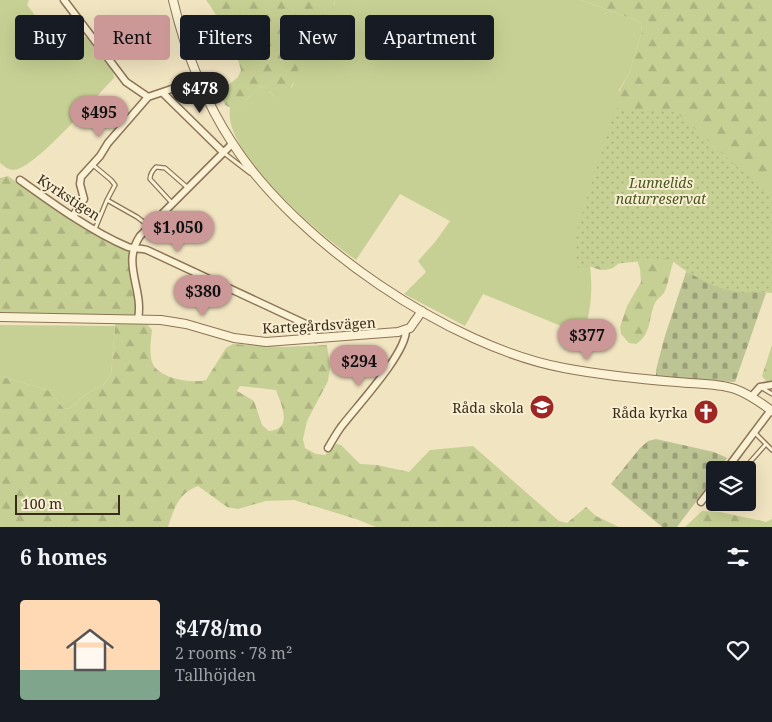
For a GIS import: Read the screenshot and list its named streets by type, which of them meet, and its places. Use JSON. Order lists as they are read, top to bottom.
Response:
{
  "streets": {
    "street": ["Kyrkstigen", "Kartegårdsvägen"]
  },
  "crossings": [
    ["Kyrkstigen", "Kartegårdsvägen"]
  ],
  "parks": ["Lunnelids naturreservat"],
  "places": {
    "school or university": ["Råda skola"],
    "church": ["Råda kyrka"]
  },
  "scale_bar": "100 m",
  "page": {
    "chip": [
      "Buy",
      "Rent",
      "Filters",
      "New",
      "Apartment"
    ],
    "price": [
      "$478",
      "$495",
      "$1,050",
      "$380",
      "$377",
      "$294"
    ],
    "scale": "100 m",
    "heading": "6 homes",
    "list": [
      {
        "name": "$478/mo",
        "note": "2 rooms · 78 m² · Tallhöjden"
      }
    ]
  }
}
